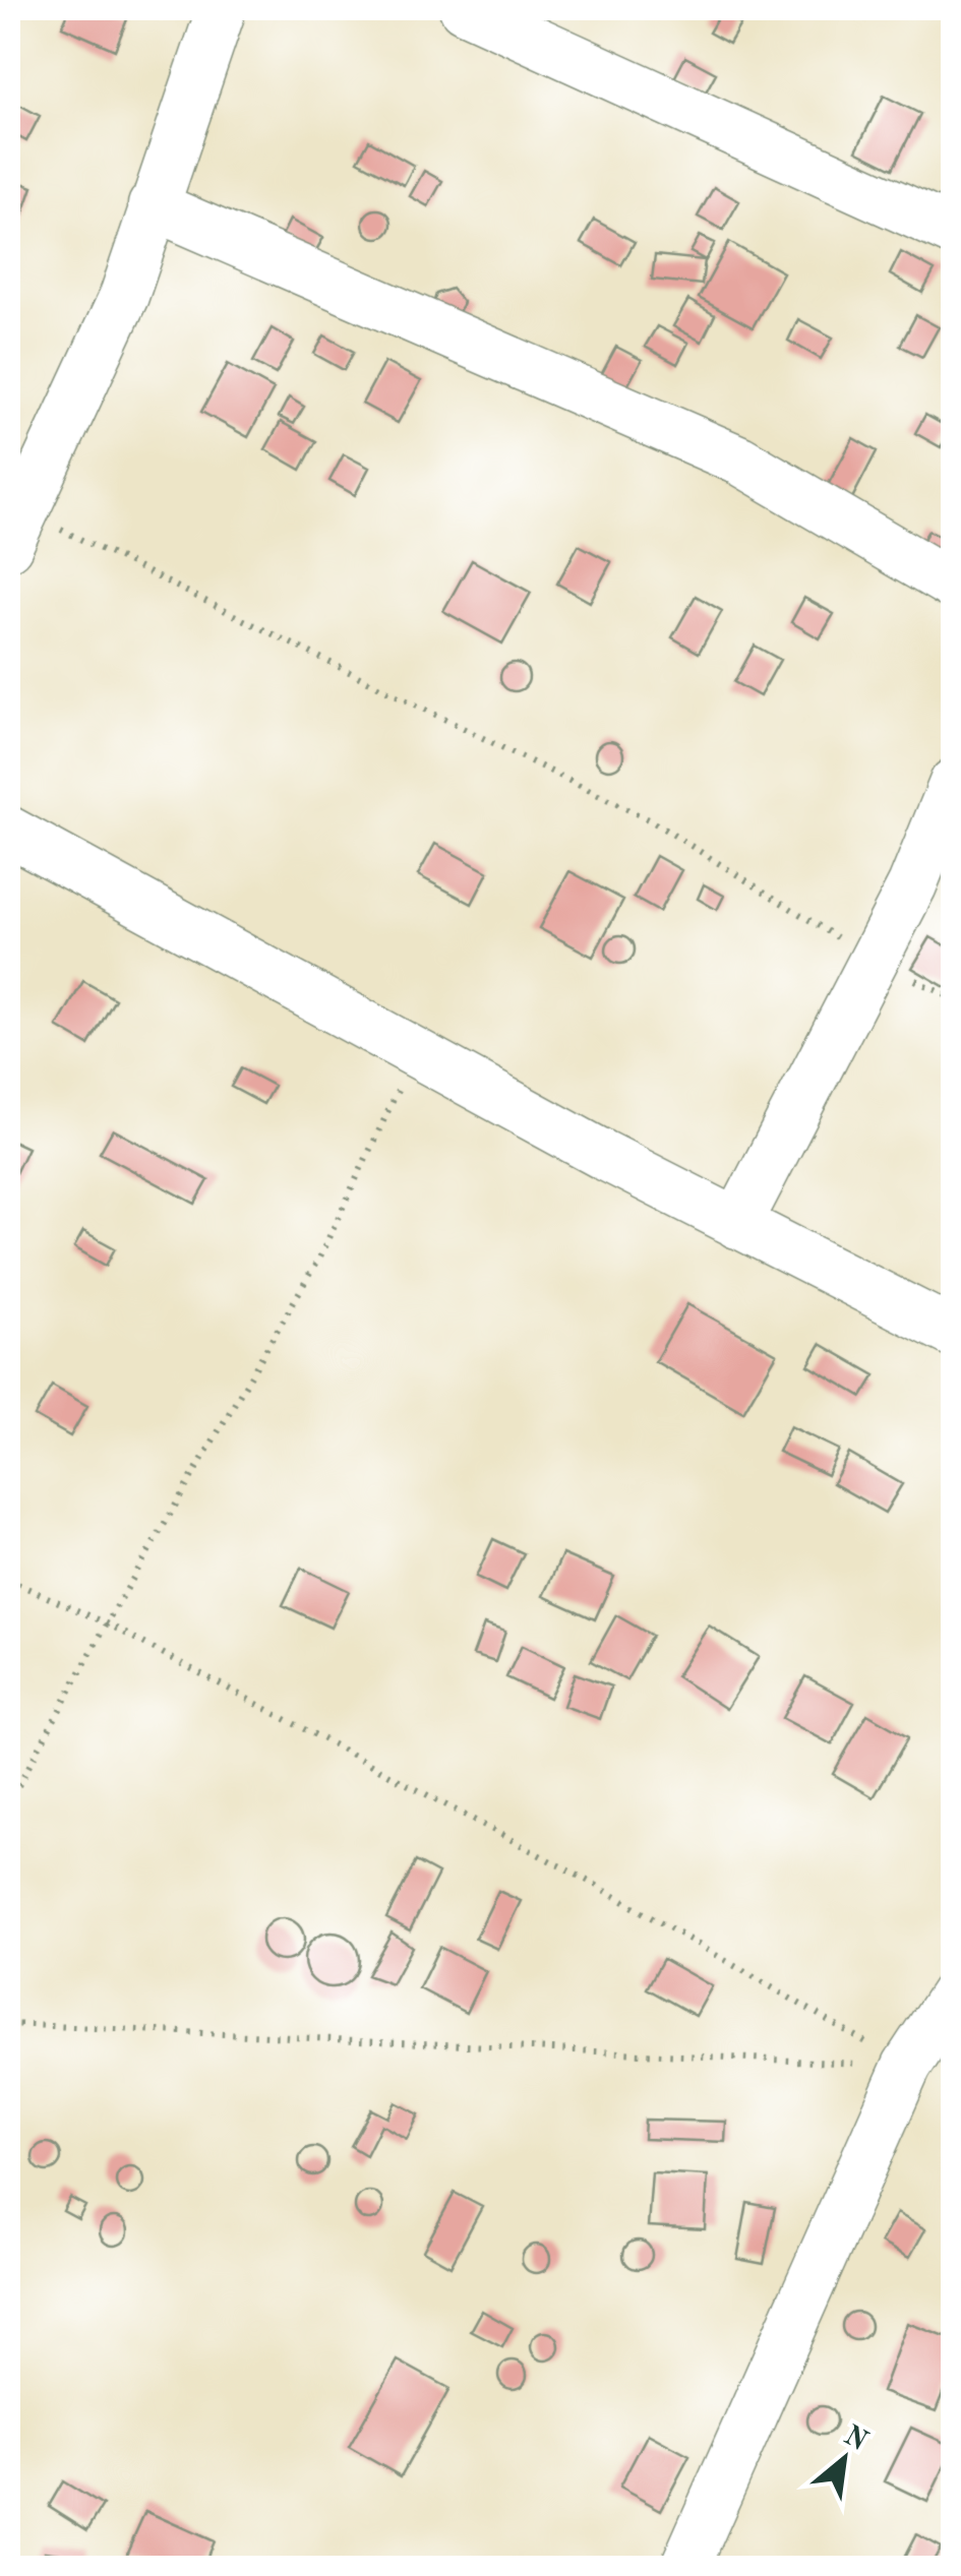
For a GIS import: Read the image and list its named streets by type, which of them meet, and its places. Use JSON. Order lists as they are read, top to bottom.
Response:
{
  "north": "top right"
}
